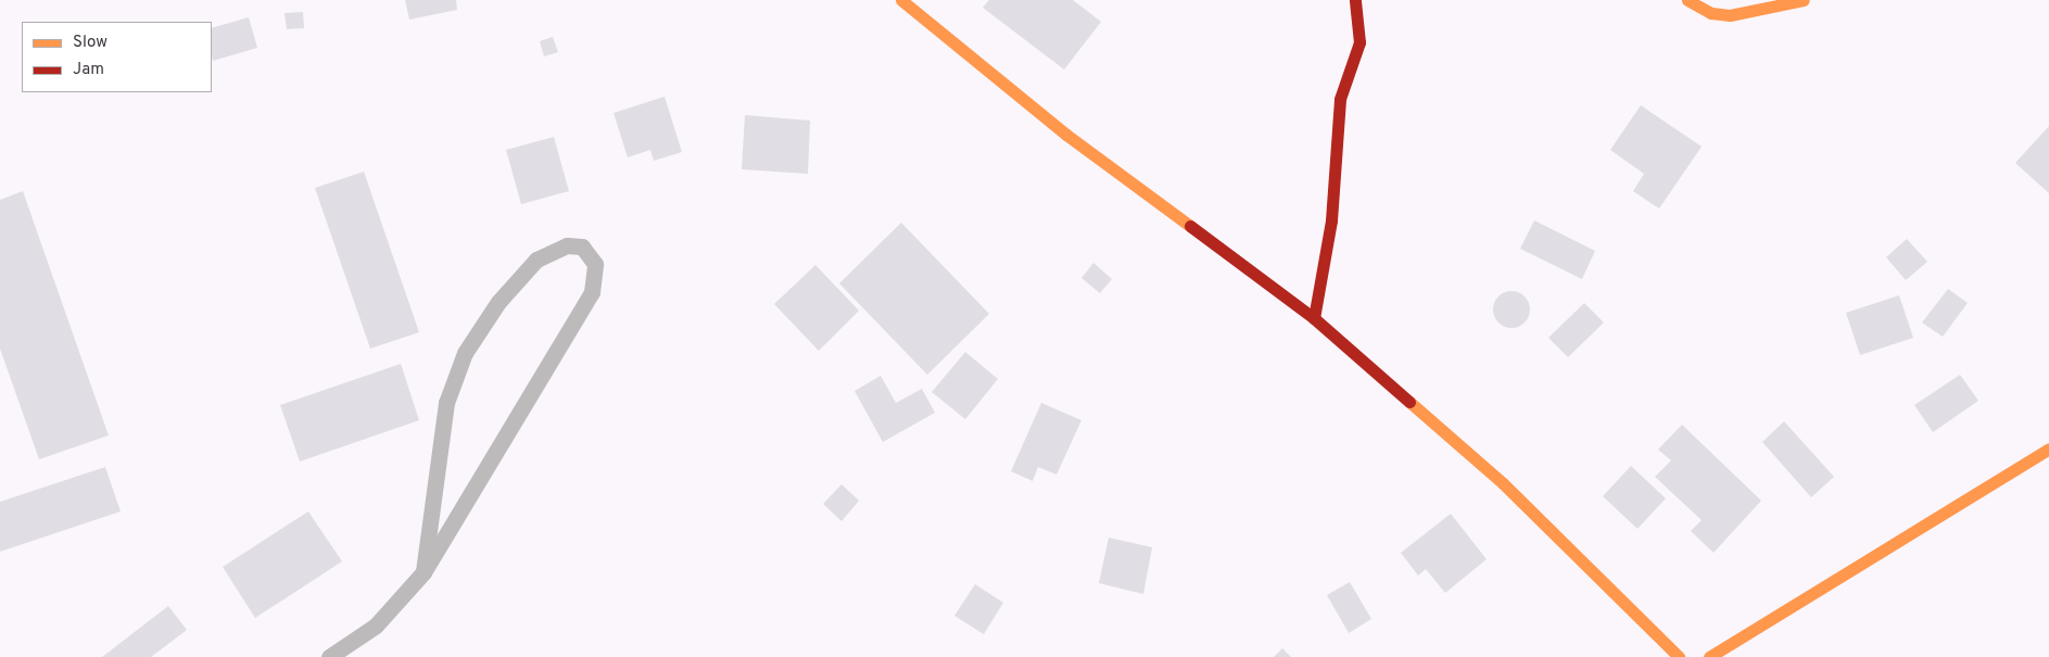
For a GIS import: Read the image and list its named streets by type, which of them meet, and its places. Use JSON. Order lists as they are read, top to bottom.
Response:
{
  "legend": ["Slow", "Jam"]
}
